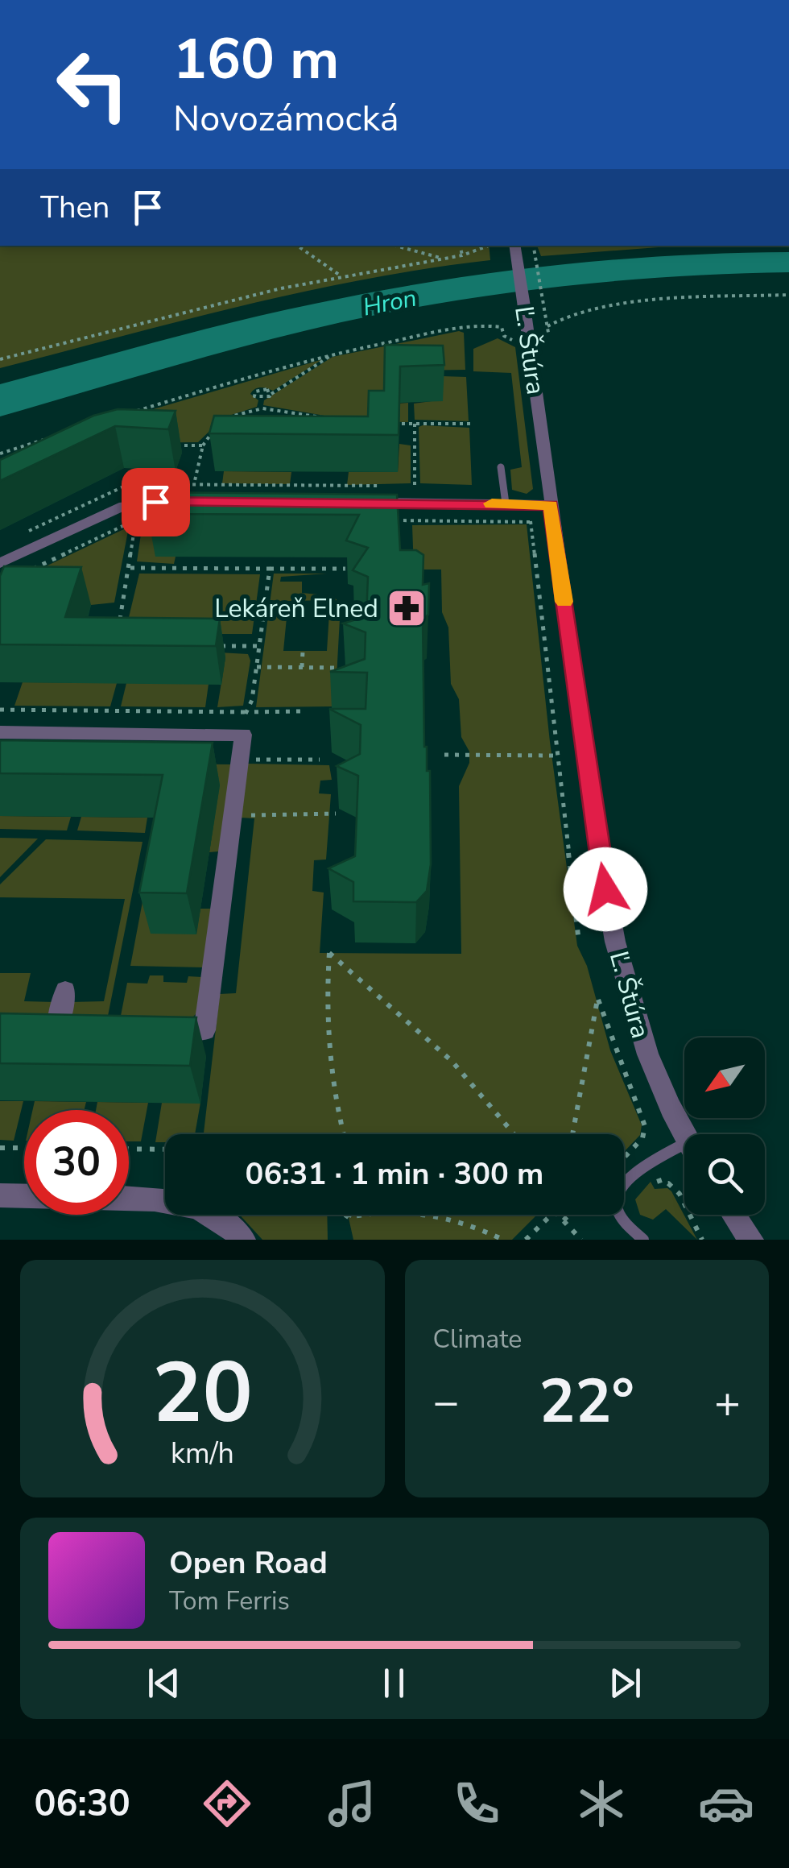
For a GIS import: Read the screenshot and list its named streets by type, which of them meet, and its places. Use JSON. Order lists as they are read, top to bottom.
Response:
{
  "streets": {
    "street": ["Ľ. Štúra"]
  },
  "water": ["Hron"],
  "places": {
    "pharmacy": ["Lekáreň Elned"]
  },
  "north": "bottom left",
  "page": {
    "turn": ["160 m", "Novozámocká"],
    "then": "Then",
    "limit": "30",
    "trip": "06:31 · 1 min · 300 m",
    "tile": "Climate",
    "heat": ["−", "22°", "+"],
    "song": ["Open Road", "Tom Ferris"],
    "tabs": "06:30",
    "gauge": ["20", "km/h"]
  }
}
